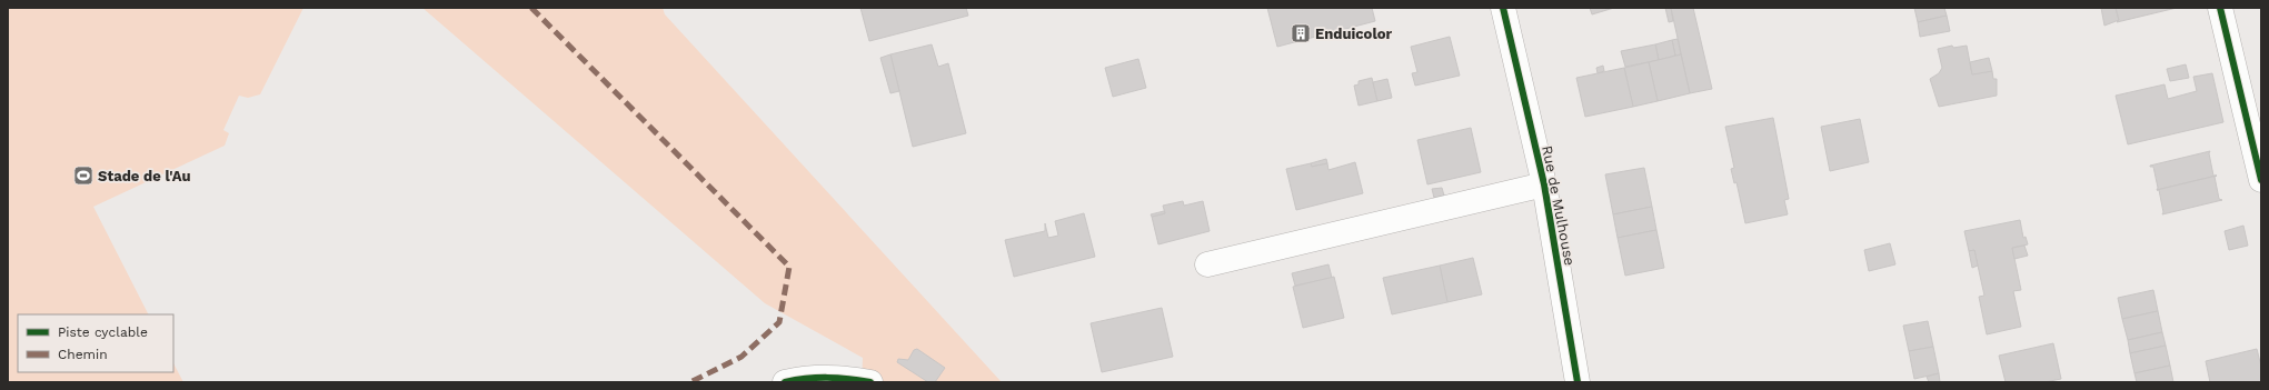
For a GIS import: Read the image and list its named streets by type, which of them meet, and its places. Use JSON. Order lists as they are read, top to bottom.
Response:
{
  "streets": {
    "main road": ["Rue de Mulhouse"]
  },
  "places": {
    "building": ["Enduicolor"],
    "sports": ["Stade de l'Au"]
  },
  "legend": ["Piste cyclable", "Chemin"]
}
